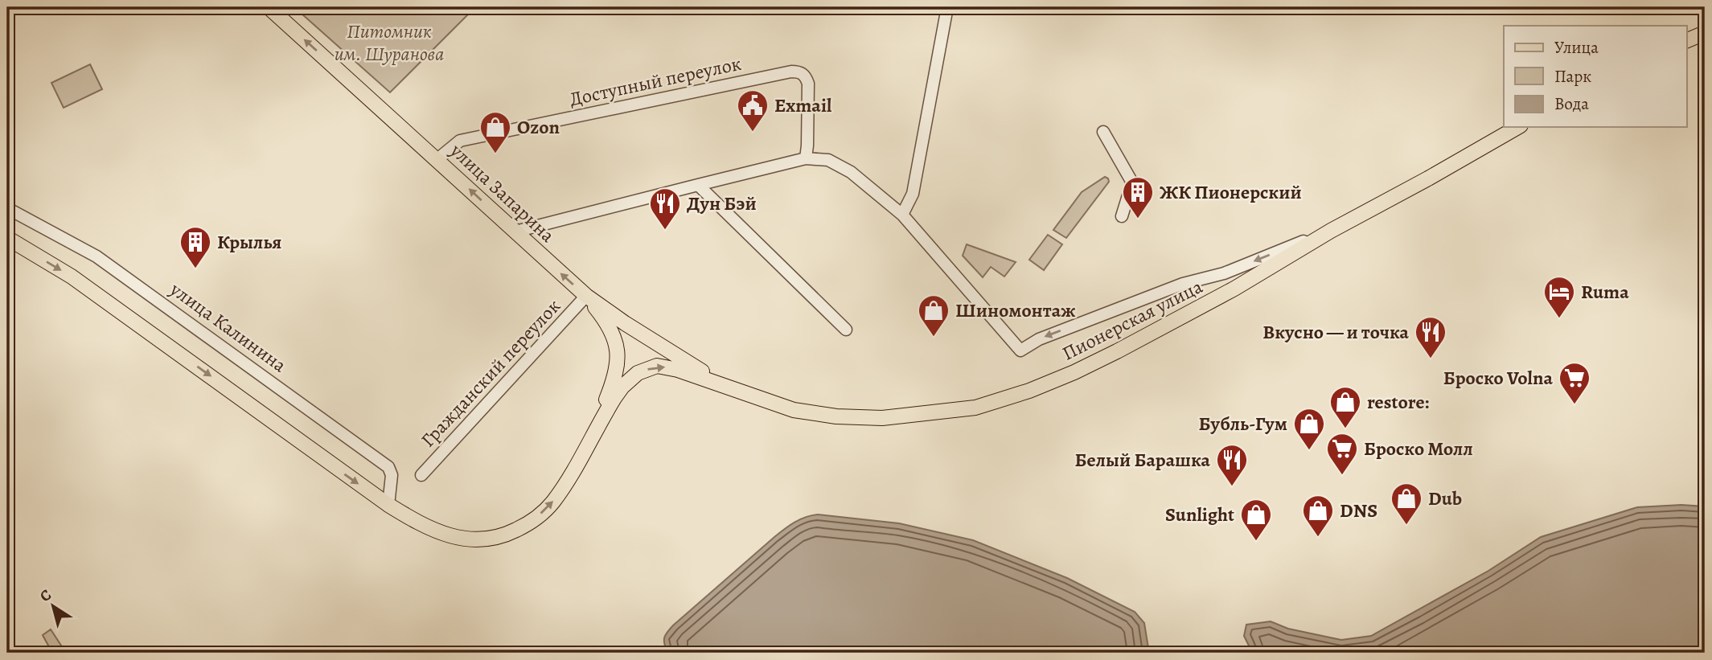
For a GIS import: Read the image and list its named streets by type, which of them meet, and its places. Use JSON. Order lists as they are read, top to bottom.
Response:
{
  "streets": {
    "main road": ["улица Запарина", "Пионерская улица"],
    "street": ["Доступный переулок", "улица Калинина", "Гражданский переулок"]
  },
  "crossings": [
    ["Доступный переулок", "улица Запарина"],
    ["улица Запарина", "Пионерская улица"],
    ["улица Запарина", "Гражданский переулок"]
  ],
  "one_way": ["улица Запарина"],
  "parks": ["Питомник им. Шуранова"],
  "places": {
    "public building": ["Exmail"],
    "shop": [
      "Ozon",
      "Шиномонтаж",
      "restore:",
      "Бубль-Гум",
      "Dub",
      "DNS",
      "Sunlight"
    ],
    "building": ["ЖК Пионерский", "Крылья"],
    "restaurant": ["Дун Бэй", "Вкусно — и точка", "Белый Барашка"],
    "hotel": ["Ruma"],
    "supermarket": ["Броско Volna", "Броско Молл"]
  },
  "legend": ["Улица", "Парк", "Вода"],
  "north": "top left"
}
